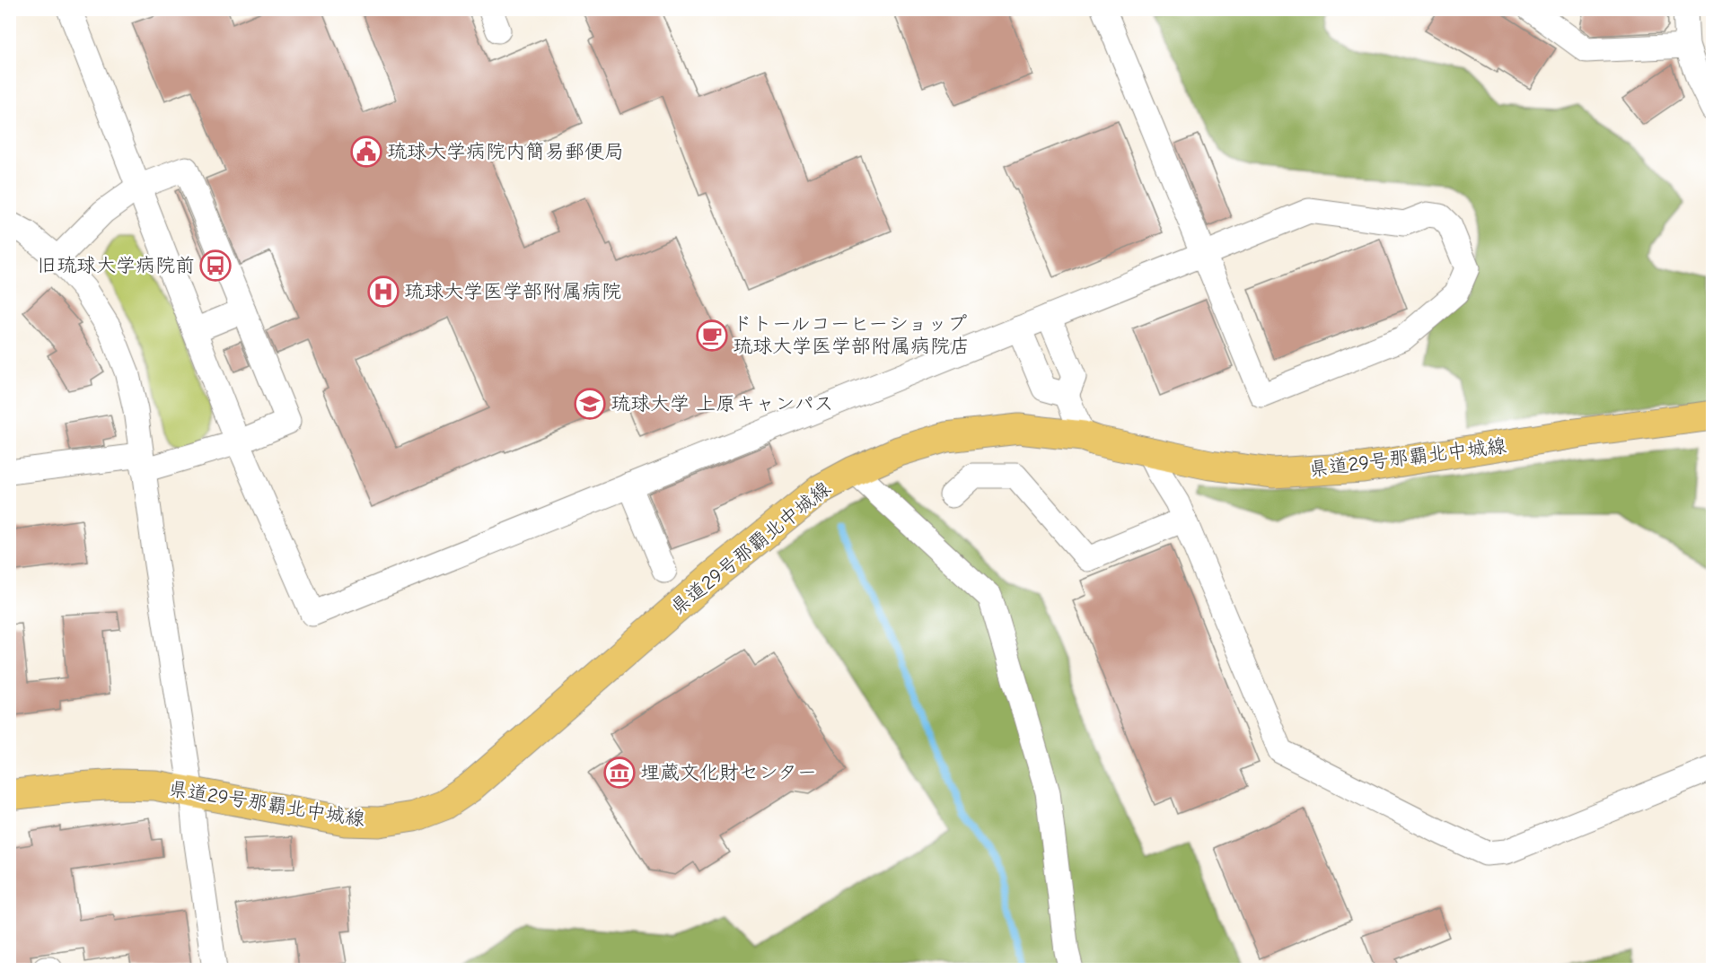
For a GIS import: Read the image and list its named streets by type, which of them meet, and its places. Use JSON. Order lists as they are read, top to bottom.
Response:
{
  "streets": {
    "main road": ["県道29号那覇北中城線"]
  },
  "places": {
    "public building": ["琉球大学病院内簡易郵便局"],
    "bus stop": ["旧琉球大学病院前"],
    "hospital": ["琉球大学医学部附属病院"],
    "cafe": ["ドトールコーヒーショップ 琉球大学医学部附属病院店"],
    "school or university": ["琉球大学 上原キャンパス"],
    "museum": ["埋蔵文化財センター"]
  }
}
